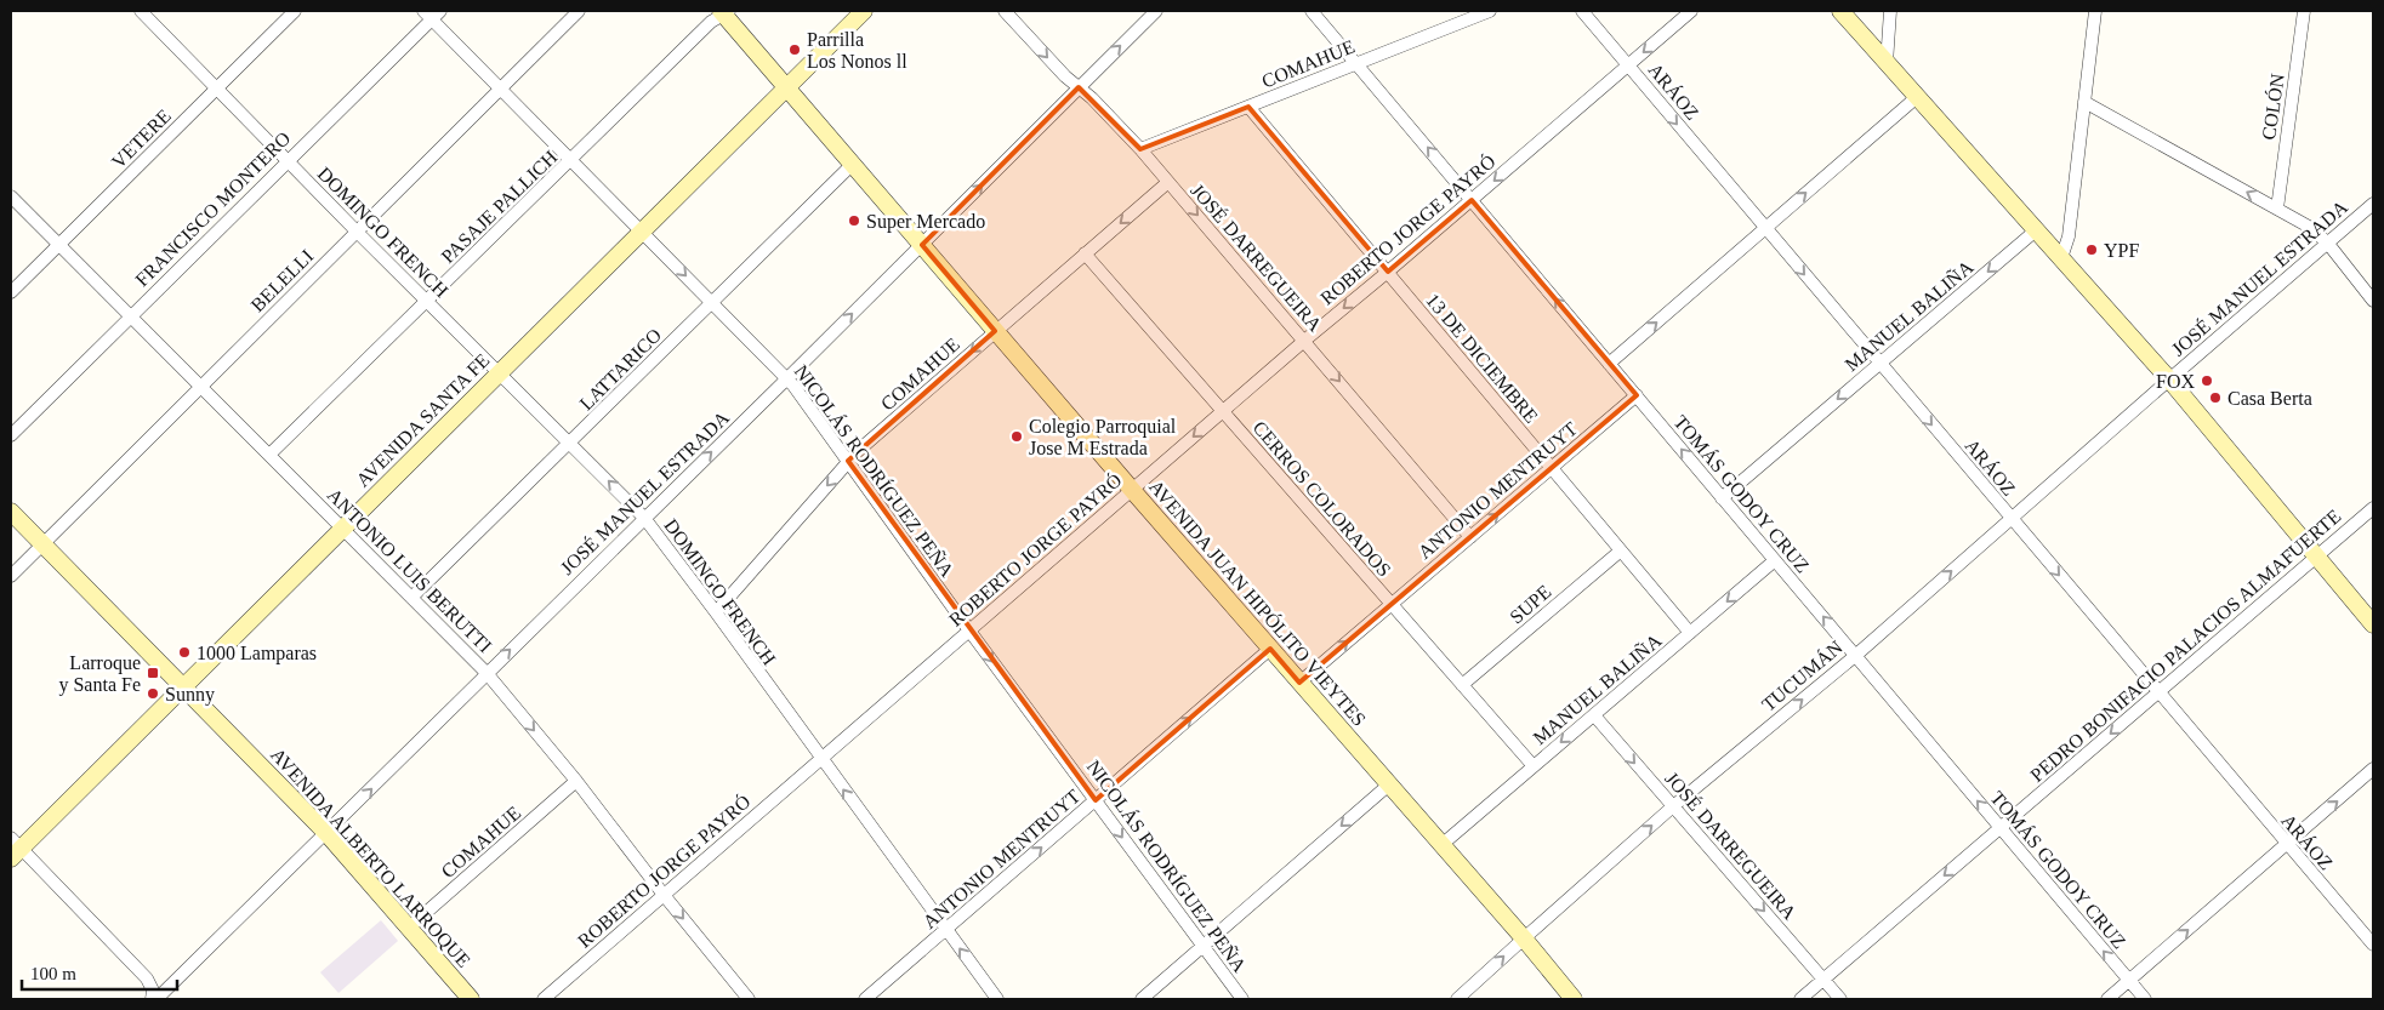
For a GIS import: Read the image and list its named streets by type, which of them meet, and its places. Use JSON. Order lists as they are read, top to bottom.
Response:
{
  "streets": {
    "street": [
      "COMAHUE",
      "ARÁOZ",
      "COLÓN",
      "VETERE",
      "PASAJE PALLICH",
      "FRANCISCO MONTERO",
      "ROBERTO JORGE PAYRÓ",
      "DOMINGO FRENCH",
      "JOSÉ DARREGUEIRA",
      "JOSÉ MANUEL ESTRADA",
      "BELELLI",
      "MANUEL BALIÑA",
      "13 DE DICIEMBRE",
      "LATTARICO",
      "AVENIDA SANTA FE",
      "NICOLÁS RODRÍGUEZ PEÑA",
      "ANTONIO MENTRUYT",
      "TOMÁS GODOY CRUZ",
      "CERROS COLORADOS",
      "ANTONIO LUIS BERUTTI",
      "AVENIDA JUAN HIPÓLITO VIEYTES",
      "SUPE",
      "PEDRO BONIFACIO PALACIOS ALMAFUERTE",
      "TUCUMÁN",
      "AVENIDA ALBERTO LARROQUE"
    ]
  },
  "crossings": [
    ["COMAHUE", "DOMINGO FRENCH"],
    ["COMAHUE", "JOSÉ DARREGUEIRA"],
    ["COMAHUE", "13 DE DICIEMBRE"],
    ["COMAHUE", "NICOLÁS RODRÍGUEZ PEÑA"],
    ["COMAHUE", "TOMÁS GODOY CRUZ"],
    ["COMAHUE", "CERROS COLORADOS"],
    ["COMAHUE", "ANTONIO LUIS BERUTTI"],
    ["COMAHUE", "AVENIDA JUAN HIPÓLITO VIEYTES"],
    ["COMAHUE", "AVENIDA ALBERTO LARROQUE"],
    ["ARÁOZ", "ROBERTO JORGE PAYRÓ"],
    ["ARÁOZ", "MANUEL BALIÑA"],
    ["ARÁOZ", "PEDRO BONIFACIO PALACIOS ALMAFUERTE"],
    ["ARÁOZ", "TUCUMÁN"],
    ["VETERE", "DOMINGO FRENCH"],
    ["VETERE", "ANTONIO LUIS BERUTTI"],
    ["PASAJE PALLICH", "DOMINGO FRENCH"],
    ["PASAJE PALLICH", "NICOLÁS RODRÍGUEZ PEÑA"],
    ["PASAJE PALLICH", "ANTONIO LUIS BERUTTI"],
    ["PASAJE PALLICH", "AVENIDA JUAN HIPÓLITO VIEYTES"],
    ["FRANCISCO MONTERO", "DOMINGO FRENCH"],
    ["FRANCISCO MONTERO", "NICOLÁS RODRÍGUEZ PEÑA"],
    ["FRANCISCO MONTERO", "ANTONIO LUIS BERUTTI"],
    ["ROBERTO JORGE PAYRÓ", "DOMINGO FRENCH"],
    ["ROBERTO JORGE PAYRÓ", "JOSÉ DARREGUEIRA"],
    ["ROBERTO JORGE PAYRÓ", "13 DE DICIEMBRE"],
    ["ROBERTO JORGE PAYRÓ", "NICOLÁS RODRÍGUEZ PEÑA"],
    ["ROBERTO JORGE PAYRÓ", "TOMÁS GODOY CRUZ"],
    ["ROBERTO JORGE PAYRÓ", "CERROS COLORADOS"],
    ["ROBERTO JORGE PAYRÓ", "ANTONIO LUIS BERUTTI"],
    ["ROBERTO JORGE PAYRÓ", "AVENIDA JUAN HIPÓLITO VIEYTES"],
    ["DOMINGO FRENCH", "JOSÉ MANUEL ESTRADA"],
    ["DOMINGO FRENCH", "BELELLI"],
    ["DOMINGO FRENCH", "LATTARICO"],
    ["DOMINGO FRENCH", "AVENIDA SANTA FE"],
    ["DOMINGO FRENCH", "ANTONIO MENTRUYT"],
    ["JOSÉ DARREGUEIRA", "JOSÉ MANUEL ESTRADA"],
    ["JOSÉ DARREGUEIRA", "MANUEL BALIÑA"],
    ["JOSÉ DARREGUEIRA", "ANTONIO MENTRUYT"],
    ["JOSÉ DARREGUEIRA", "PEDRO BONIFACIO PALACIOS ALMAFUERTE"],
    ["JOSÉ DARREGUEIRA", "TUCUMÁN"],
    ["JOSÉ MANUEL ESTRADA", "NICOLÁS RODRÍGUEZ PEÑA"],
    ["JOSÉ MANUEL ESTRADA", "ANTONIO LUIS BERUTTI"],
    ["JOSÉ MANUEL ESTRADA", "AVENIDA JUAN HIPÓLITO VIEYTES"],
    ["JOSÉ MANUEL ESTRADA", "TUCUMÁN"],
    ["JOSÉ MANUEL ESTRADA", "AVENIDA ALBERTO LARROQUE"],
    ["BELELLI", "NICOLÁS RODRÍGUEZ PEÑA"],
    ["BELELLI", "ANTONIO LUIS BERUTTI"],
    ["BELELLI", "AVENIDA ALBERTO LARROQUE"],
    ["MANUEL BALIÑA", "13 DE DICIEMBRE"],
    ["MANUEL BALIÑA", "TOMÁS GODOY CRUZ"],
    ["MANUEL BALIÑA", "CERROS COLORADOS"],
    ["MANUEL BALIÑA", "AVENIDA JUAN HIPÓLITO VIEYTES"],
    ["13 DE DICIEMBRE", "ANTONIO MENTRUYT"],
    ["13 DE DICIEMBRE", "SUPE"],
    ["LATTARICO", "NICOLÁS RODRÍGUEZ PEÑA"],
    ["LATTARICO", "ANTONIO LUIS BERUTTI"],
    ["LATTARICO", "AVENIDA JUAN HIPÓLITO VIEYTES"],
    ["AVENIDA SANTA FE", "NICOLÁS RODRÍGUEZ PEÑA"],
    ["AVENIDA SANTA FE", "ANTONIO LUIS BERUTTI"],
    ["AVENIDA SANTA FE", "AVENIDA JUAN HIPÓLITO VIEYTES"],
    ["AVENIDA SANTA FE", "AVENIDA ALBERTO LARROQUE"],
    ["NICOLÁS RODRÍGUEZ PEÑA", "ANTONIO MENTRUYT"],
    ["ANTONIO MENTRUYT", "TOMÁS GODOY CRUZ"],
    ["ANTONIO MENTRUYT", "CERROS COLORADOS"],
    ["ANTONIO MENTRUYT", "AVENIDA JUAN HIPÓLITO VIEYTES"],
    ["TOMÁS GODOY CRUZ", "PEDRO BONIFACIO PALACIOS ALMAFUERTE"],
    ["TOMÁS GODOY CRUZ", "TUCUMÁN"],
    ["CERROS COLORADOS", "SUPE"],
    ["AVENIDA JUAN HIPÓLITO VIEYTES", "TUCUMÁN"]
  ],
  "one_way": [
    "COMAHUE",
    "ARÁOZ",
    "JOSÉ DARREGUEIRA",
    "JOSÉ MANUEL ESTRADA",
    "MANUEL BALIÑA",
    "NICOLÁS RODRÍGUEZ PEÑA",
    "ANTONIO MENTRUYT",
    "TOMÁS GODOY CRUZ",
    "PEDRO BONIFACIO PALACIOS ALMAFUERTE",
    "TUCUMÁN"
  ],
  "places": {
    "other": [
      "Parrilla Los Nonos ll",
      "Super Mercado",
      "YPF",
      "FOX",
      "Casa Berta",
      "Colegio Parroquial Jose M Estrada",
      "1000 Lamparas",
      "Sunny"
    ],
    "transit": ["Larroque y Santa Fe"]
  },
  "scale_bar": "100 m"
}
